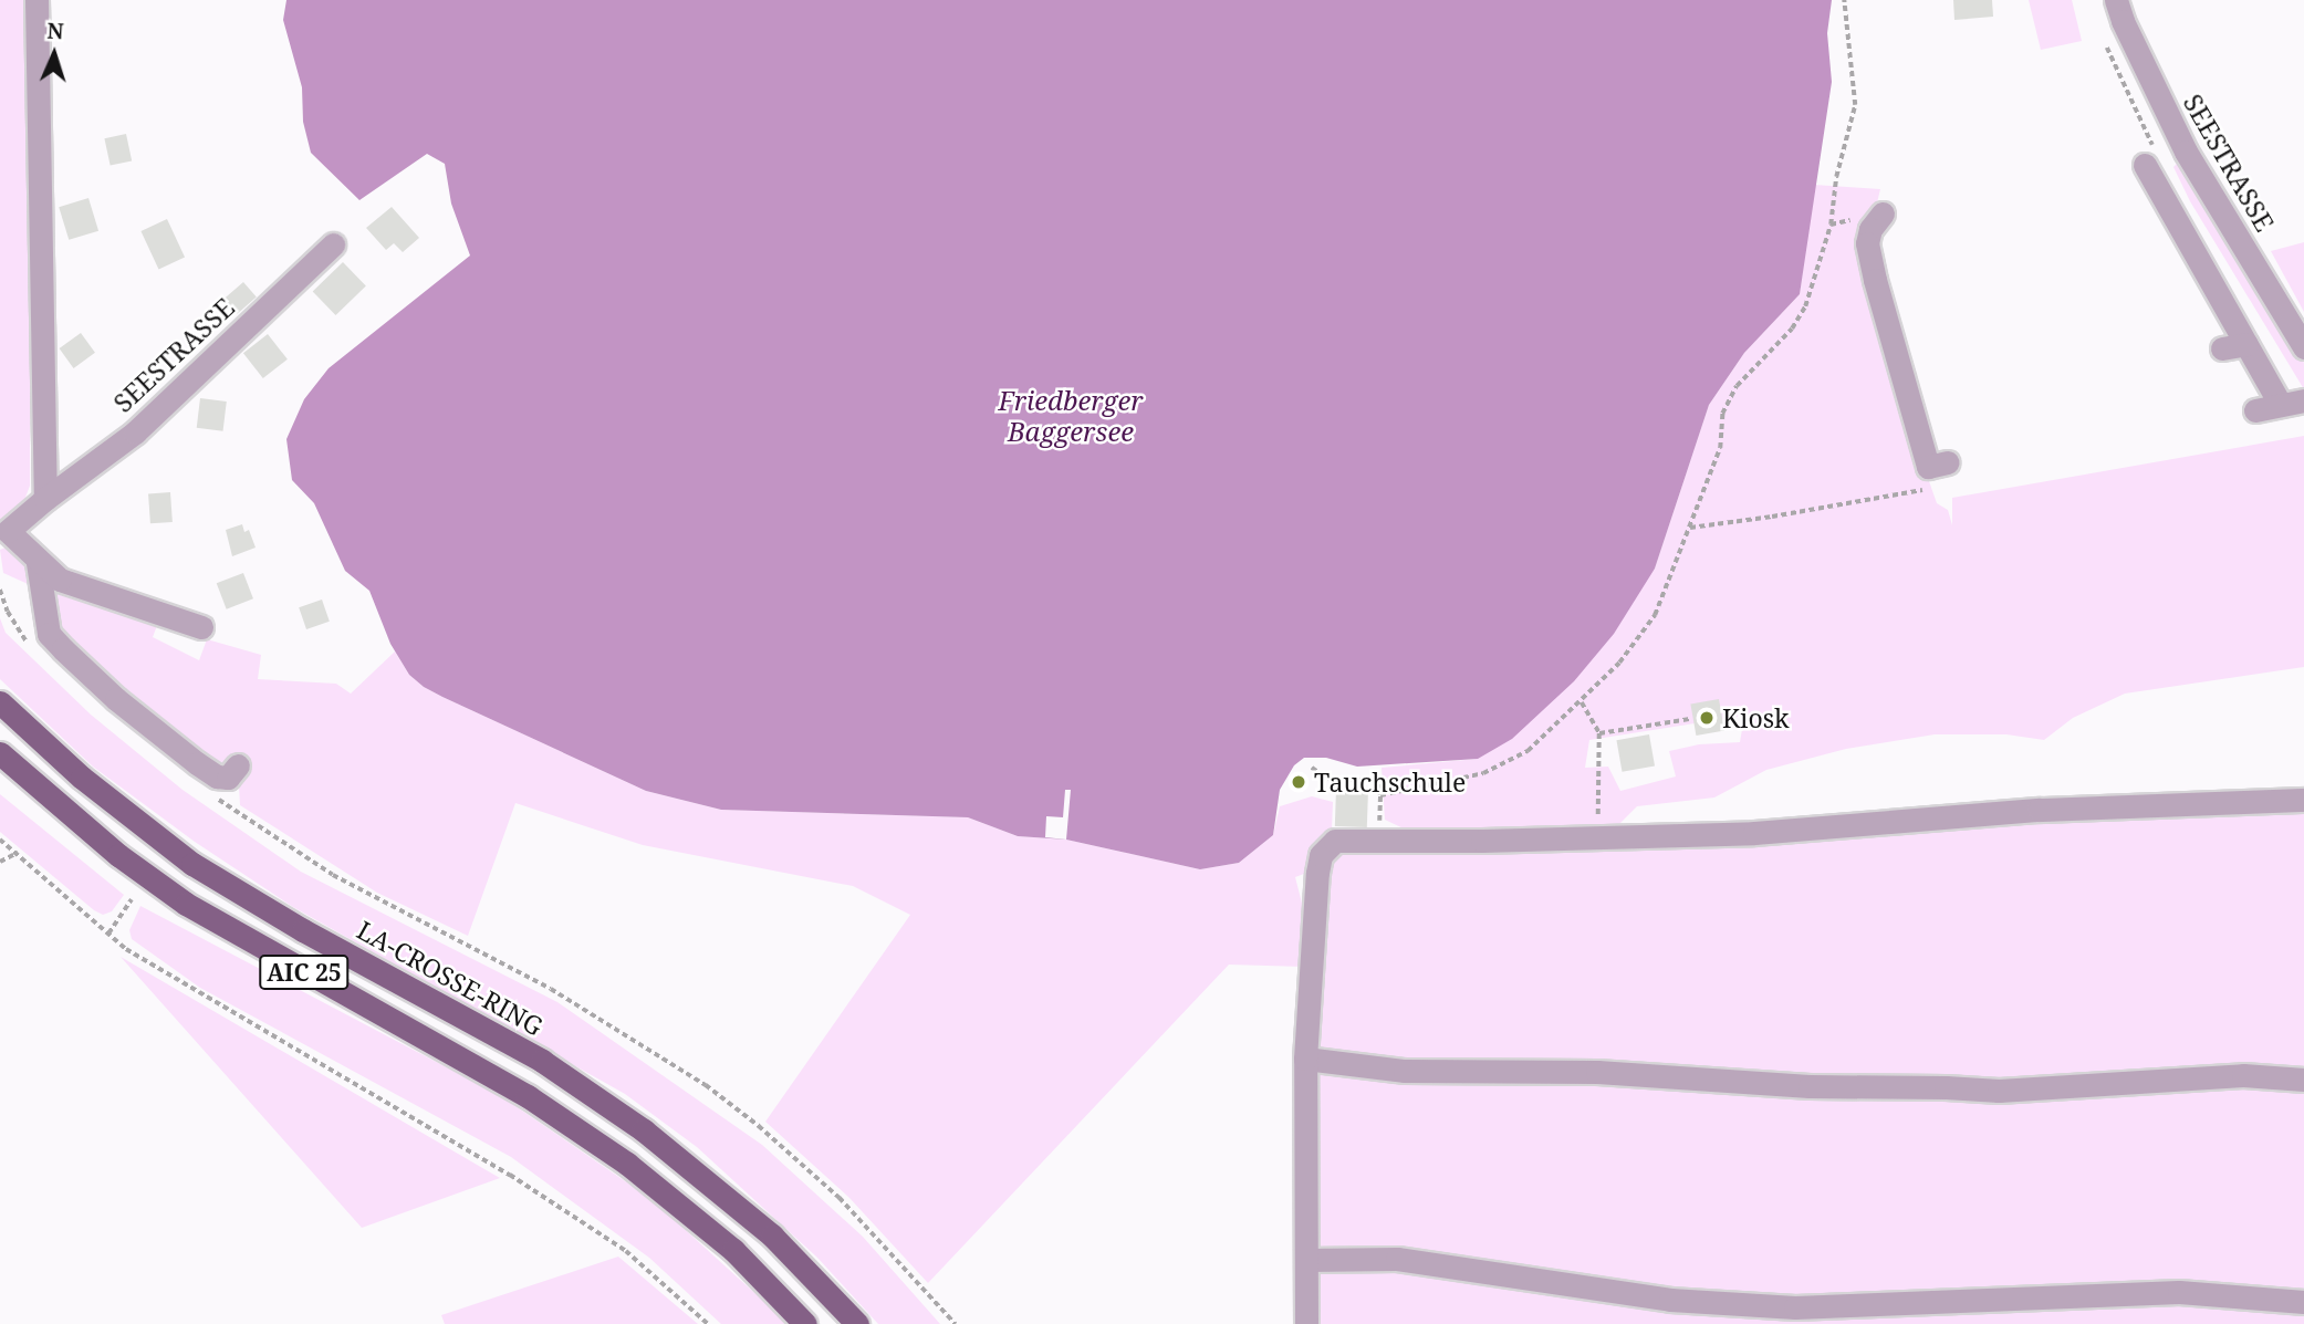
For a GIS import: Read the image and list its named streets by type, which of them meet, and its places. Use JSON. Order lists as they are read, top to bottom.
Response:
{
  "streets": {
    "main road": ["AIC 25", "LA-CROSSE-RING"],
    "street": ["SEESTRASSE"]
  },
  "water": ["Friedberger Baggersee"],
  "places": ["Kiosk", "Tauchschule"],
  "north": "top"
}
